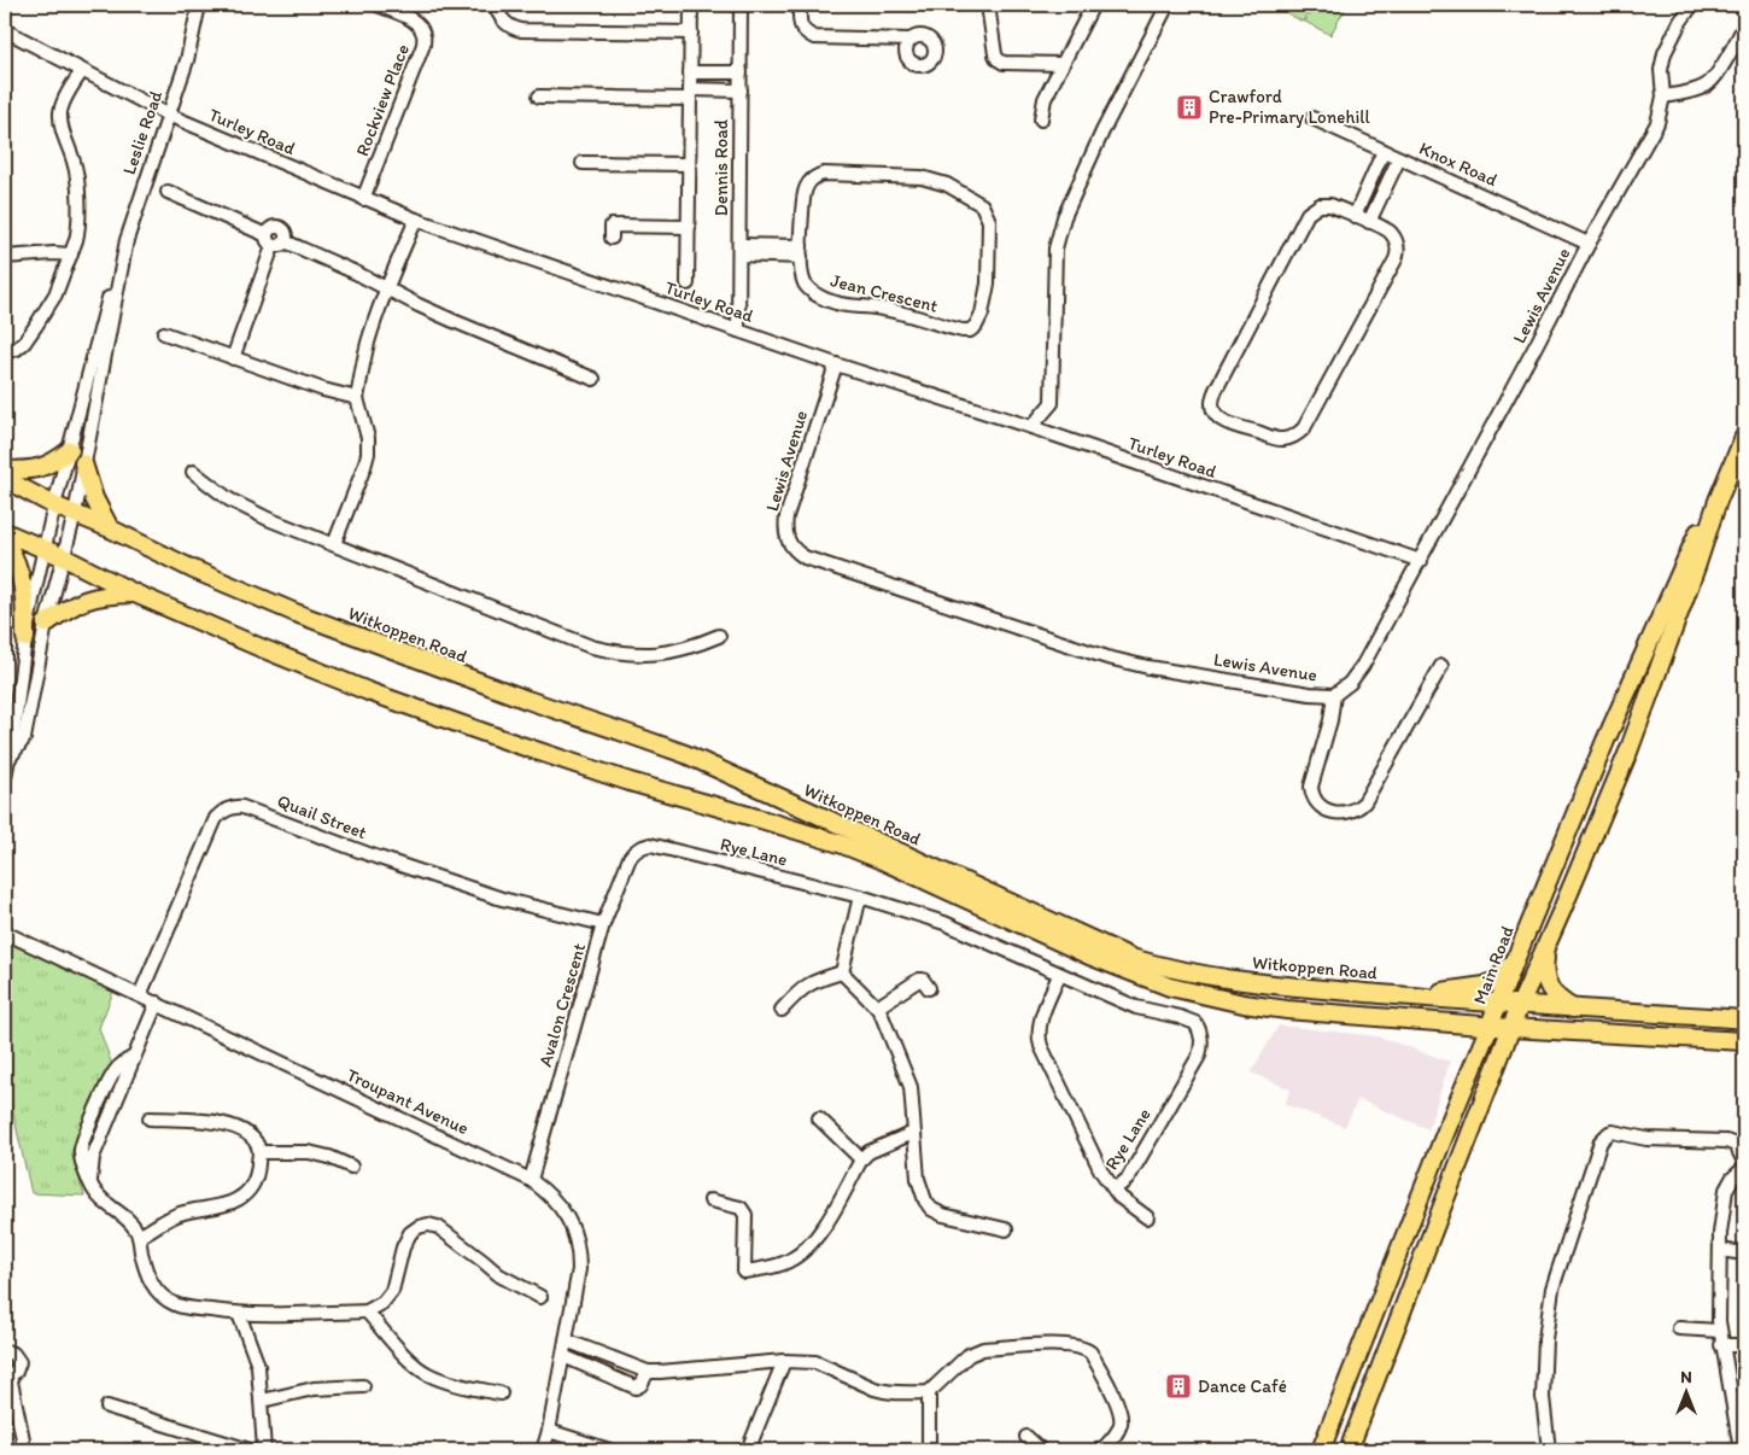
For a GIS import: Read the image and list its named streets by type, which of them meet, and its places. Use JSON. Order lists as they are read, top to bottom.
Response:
{
  "streets": {
    "main road": ["Witkoppen Road", "Main Road"],
    "street": [
      "Rockview Place",
      "Turley Road",
      "Leslie Road",
      "Knox Road",
      "Dennis Road",
      "Jean Crescent",
      "Lewis Avenue",
      "Quail Street",
      "Rye Lane",
      "Avalon Crescent",
      "Troupant Avenue"
    ]
  },
  "crossings": [
    ["Rockview Place", "Turley Road"],
    ["Turley Road", "Leslie Road"],
    ["Turley Road", "Dennis Road"],
    ["Turley Road", "Lewis Avenue"],
    ["Leslie Road", "Witkoppen Road"],
    ["Knox Road", "Lewis Avenue"],
    ["Witkoppen Road", "Main Road"],
    ["Quail Street", "Avalon Crescent"],
    ["Quail Street", "Troupant Avenue"],
    ["Rye Lane", "Avalon Crescent"],
    ["Avalon Crescent", "Troupant Avenue"]
  ],
  "places": {
    "building": ["Crawford Pre-Primary Lonehill", "Dance Café"]
  },
  "north": "top"
}
